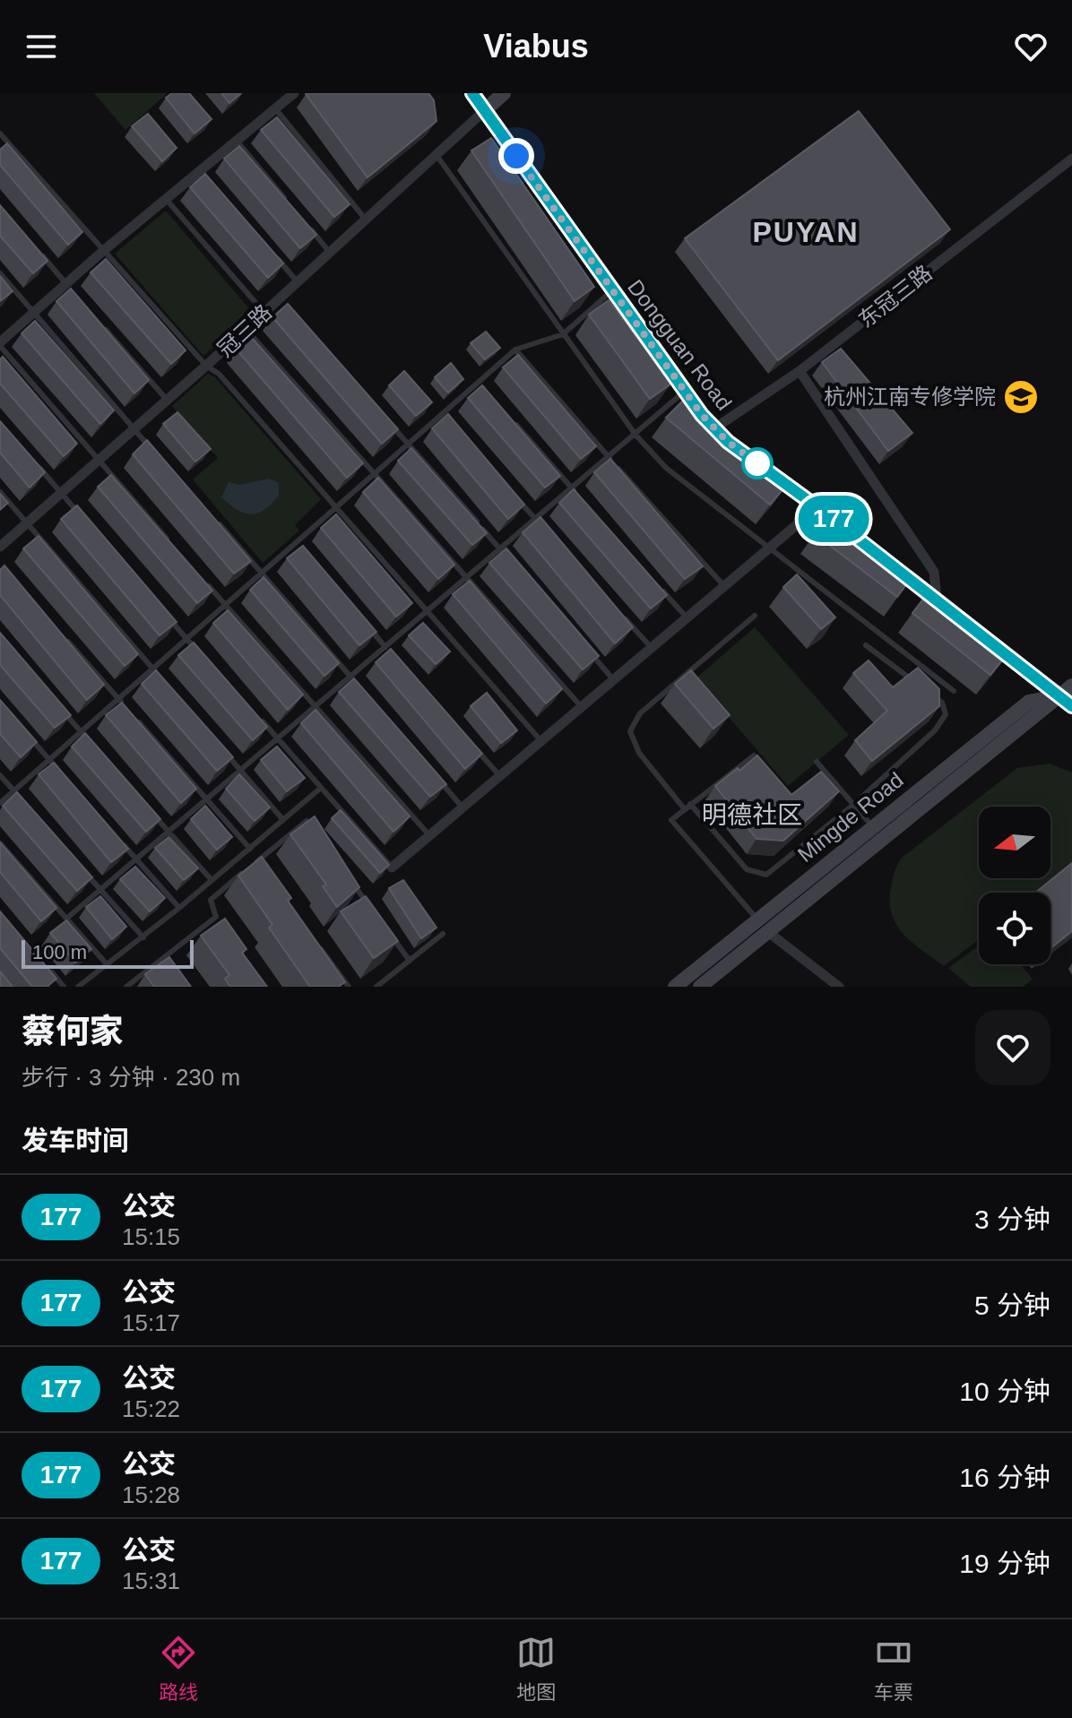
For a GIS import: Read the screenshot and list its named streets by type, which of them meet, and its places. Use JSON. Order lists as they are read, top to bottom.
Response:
{
  "streets": {
    "street": [
      "东冠三路",
      "冠三路",
      "Dongguan Road",
      "Mingde Road"
    ]
  },
  "crossings": [
    ["东冠三路", "Dongguan Road"],
    ["冠三路", "Dongguan Road"],
    ["Dongguan Road", "Mingde Road"]
  ],
  "districts": ["PUYAN", "明德社区"],
  "places": {
    "school or university": ["杭州江南专修学院"]
  },
  "lines": ["bus line 177"],
  "scale_bar": "100 m",
  "north": "left",
  "page": {
    "header": "Viabus",
    "on_map": "177",
    "scale": "100 m",
    "heading": [
      ["蔡何家", "步行 · 3 分钟 · 230 m"],
      "发车时间"
    ],
    "list": [
      {
        "mark": "177",
        "name": "公交",
        "note": "15:15",
        "value": "3 分钟"
      },
      {
        "mark": "177",
        "name": "公交",
        "note": "15:17",
        "value": "5 分钟"
      },
      {
        "mark": "177",
        "name": "公交",
        "note": "15:22",
        "value": "10 分钟"
      },
      {
        "mark": "177",
        "name": "公交",
        "note": "15:28",
        "value": "16 分钟"
      },
      {
        "mark": "177",
        "name": "公交",
        "note": "15:31",
        "value": "19 分钟"
      }
    ],
    "tabs": ["路线", "地图", "车票"]
  }
}
